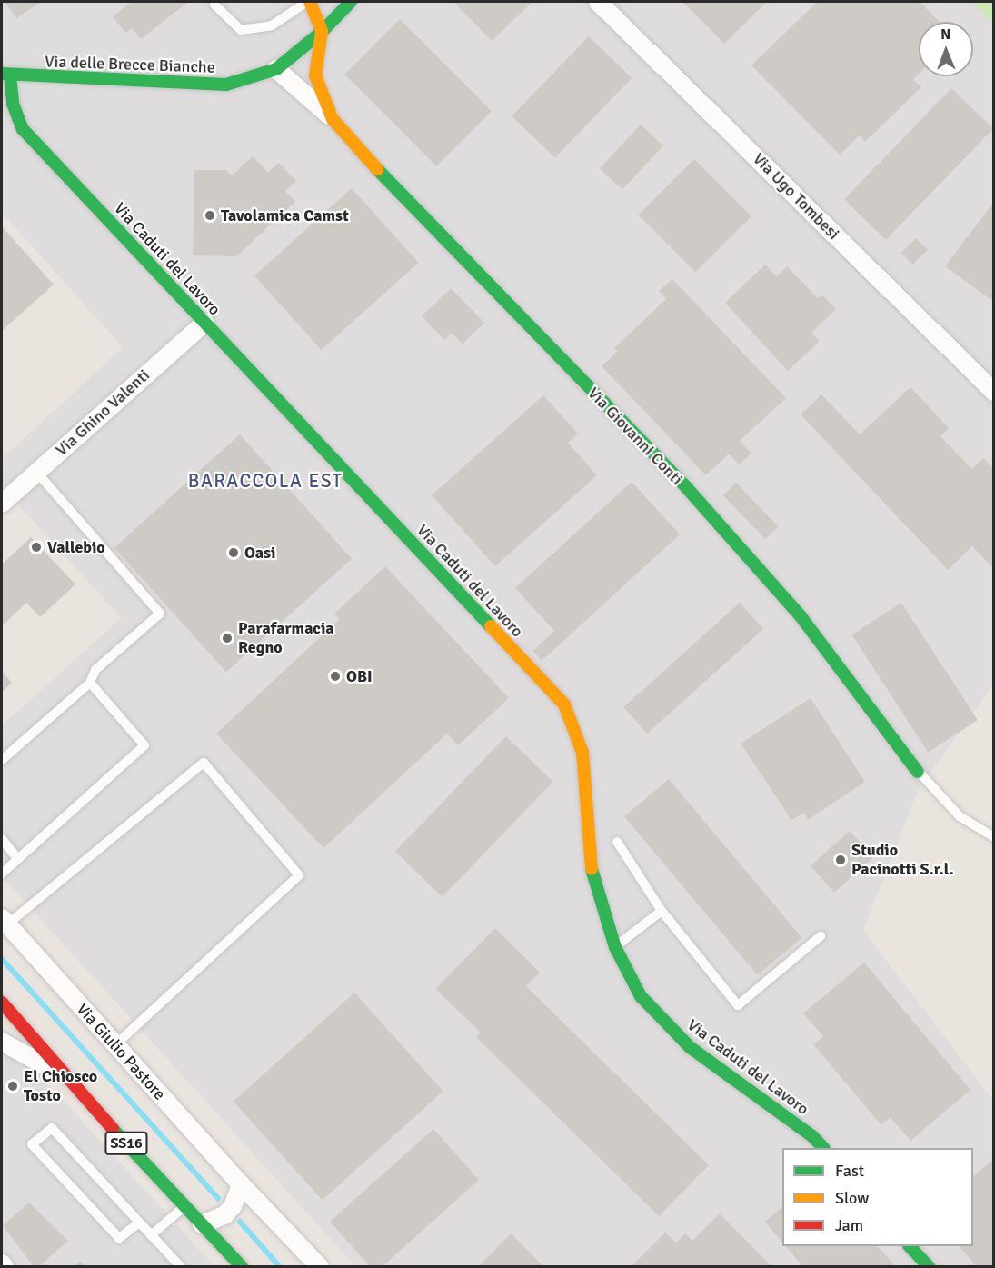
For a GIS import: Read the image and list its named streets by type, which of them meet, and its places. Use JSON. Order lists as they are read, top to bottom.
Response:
{
  "streets": {
    "street": [
      "Via delle Brecce Bianche",
      "Via Ugo Tombesi",
      "Via Caduti del Lavoro",
      "Via Ghino Valenti",
      "Via Giovanni Conti",
      "Via Giulio Pastore",
      "SS16"
    ]
  },
  "crossings": [
    ["Via delle Brecce Bianche", "Via Caduti del Lavoro"],
    ["Via delle Brecce Bianche", "Via Giovanni Conti"],
    ["Via Caduti del Lavoro", "Via Ghino Valenti"]
  ],
  "districts": ["BARACCOLA EST"],
  "places": [
    "Tavolamica Camst",
    "Vallebio",
    "Oasi",
    "Parafarmacia Regno",
    "OBI",
    "Studio Pacinotti S.r.l.",
    "El Chiosco Tosto"
  ],
  "legend": ["Fast", "Slow", "Jam"],
  "north": "top"
}
